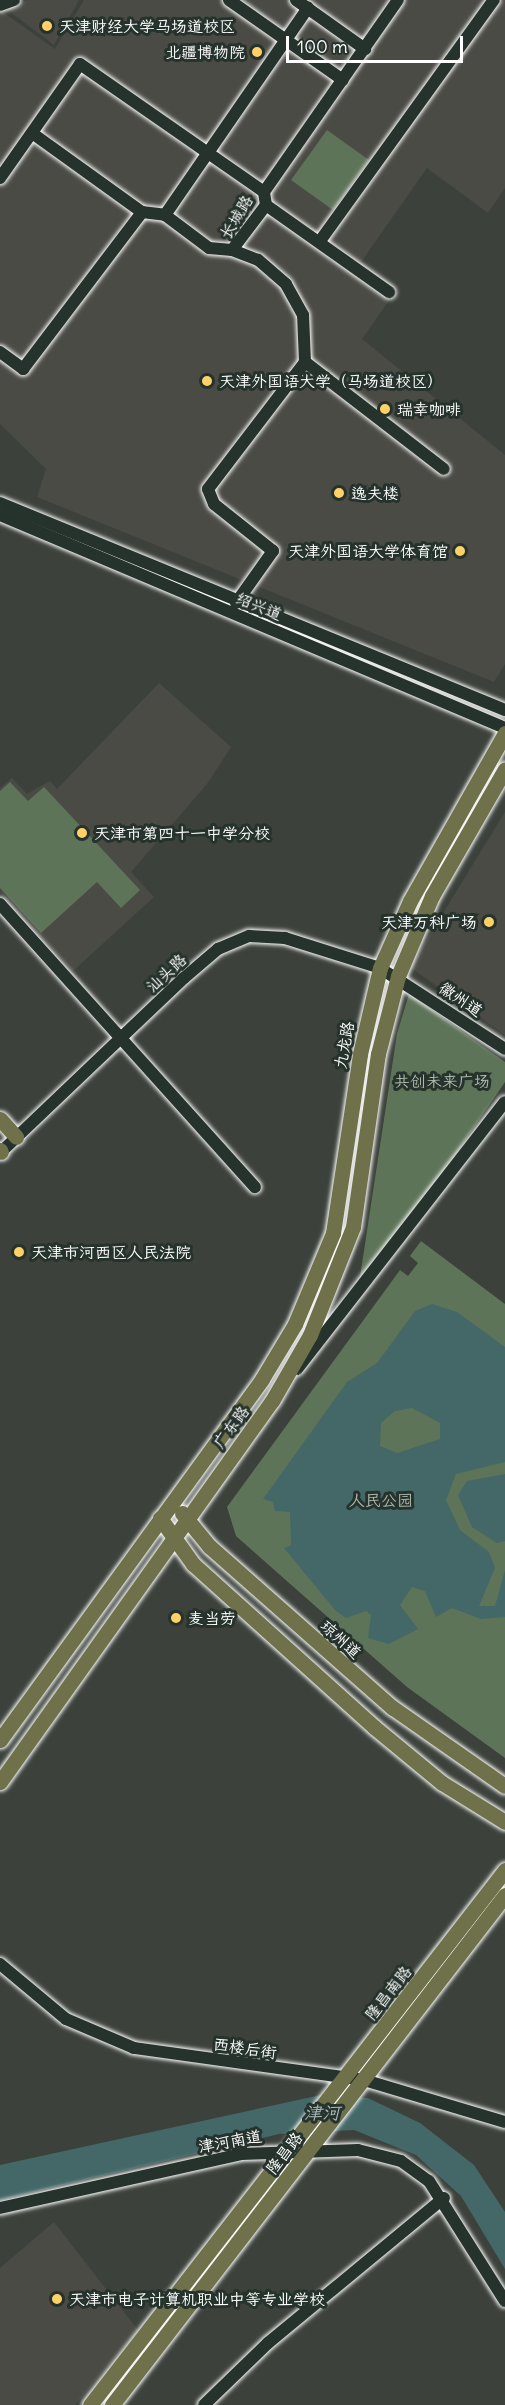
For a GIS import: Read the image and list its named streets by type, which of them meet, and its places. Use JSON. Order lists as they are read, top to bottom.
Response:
{
  "streets": {
    "main road": [
      "九龙路",
      "广东路",
      "琼州道",
      "隆昌南路",
      "隆昌路"
    ],
    "street": [
      "长城路",
      "绍兴道",
      "汕头路",
      "徽州道",
      "西楼后街",
      "津河南道"
    ]
  },
  "crossings": [
    ["汕头路", "徽州道"],
    ["汕头路", "九龙路"],
    ["九龙路", "广东路"],
    ["广东路", "琼州道"],
    ["隆昌南路", "西楼后街"],
    ["隆昌南路", "津河南道"],
    ["隆昌南路", "隆昌路"],
    ["西楼后街", "隆昌路"],
    ["津河南道", "隆昌路"]
  ],
  "water": ["津河"],
  "parks": ["共创未来广场", "人民公园"],
  "places": [
    "天津财经大学马场道校区",
    "北疆博物院",
    "天津外国语大学（马场道校区）",
    "瑞幸咖啡",
    "逸夫楼",
    "天津外国语大学体育馆",
    "天津市第四十一中学分校",
    "天津万科广场",
    "天津市河西区人民法院",
    "麦当劳",
    "天津市电子计算机职业中等专业学校"
  ],
  "scale_bar": "100 m"
}
